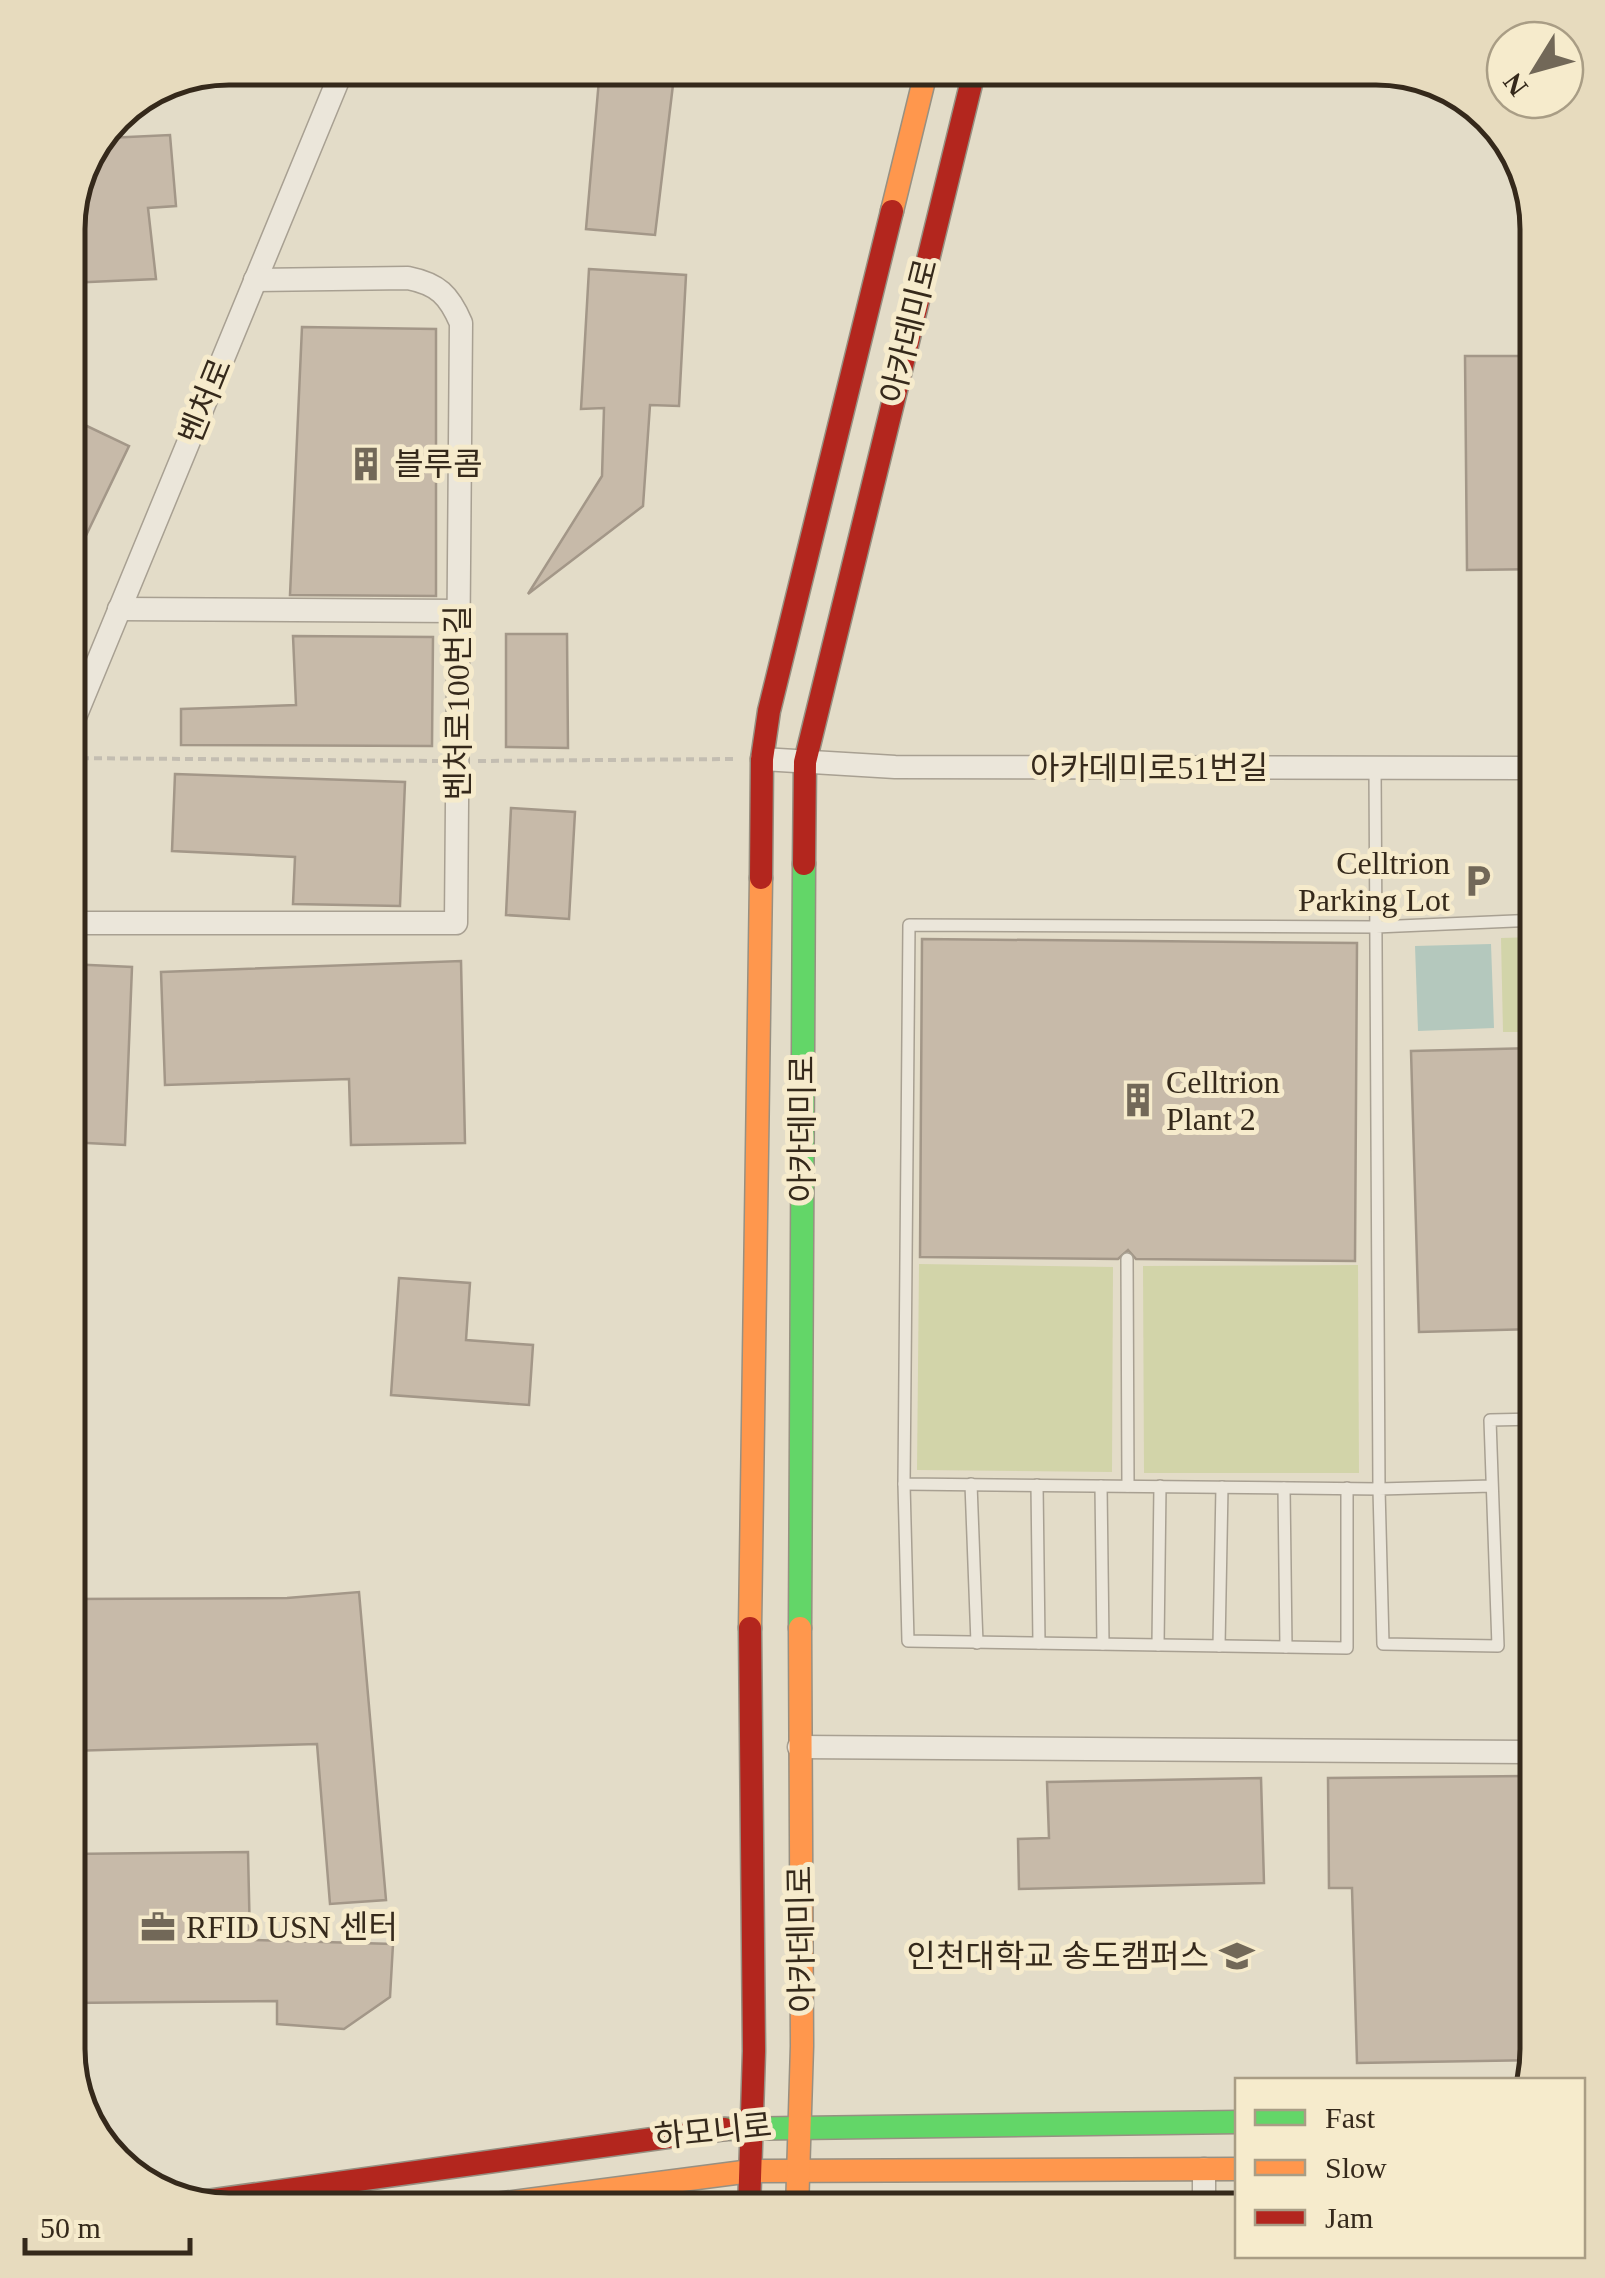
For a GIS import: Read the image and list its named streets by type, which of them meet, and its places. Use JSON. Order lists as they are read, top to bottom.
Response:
{
  "streets": {
    "main road": ["아카데미로", "하모니로"],
    "street": ["벤처로", "벤처로100번길", "아카데미로51번길"]
  },
  "crossings": [
    ["아카데미로", "아카데미로51번길"],
    ["아카데미로", "하모니로"],
    ["벤처로", "벤처로100번길"]
  ],
  "places": {
    "building": ["블루콤", "Celltrion Plant 2"],
    "parking": ["Celltrion Parking Lot"],
    "office": ["RFID USN 센터"],
    "school or university": ["인천대학교 송도캠퍼스"]
  },
  "legend": ["Fast", "Slow", "Jam"],
  "scale_bar": "50 m",
  "north": "bottom left"
}
